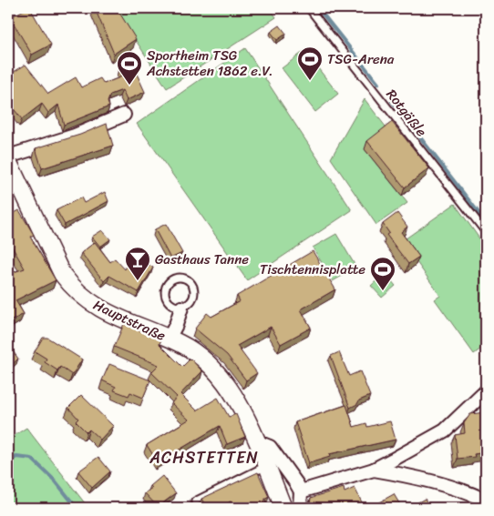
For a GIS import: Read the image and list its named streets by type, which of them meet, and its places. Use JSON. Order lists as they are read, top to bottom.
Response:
{
  "streets": {
    "street": ["Hauptstraße"],
    "lane": ["Rotgäßle"]
  },
  "districts": ["ACHSTETTEN"],
  "places": {
    "sports": ["TSG-Arena", "Sportheim TSG Achstetten 1862 e.V.", "Tischtennisplatte"],
    "bar": ["Gasthaus Tanne"]
  }
}
